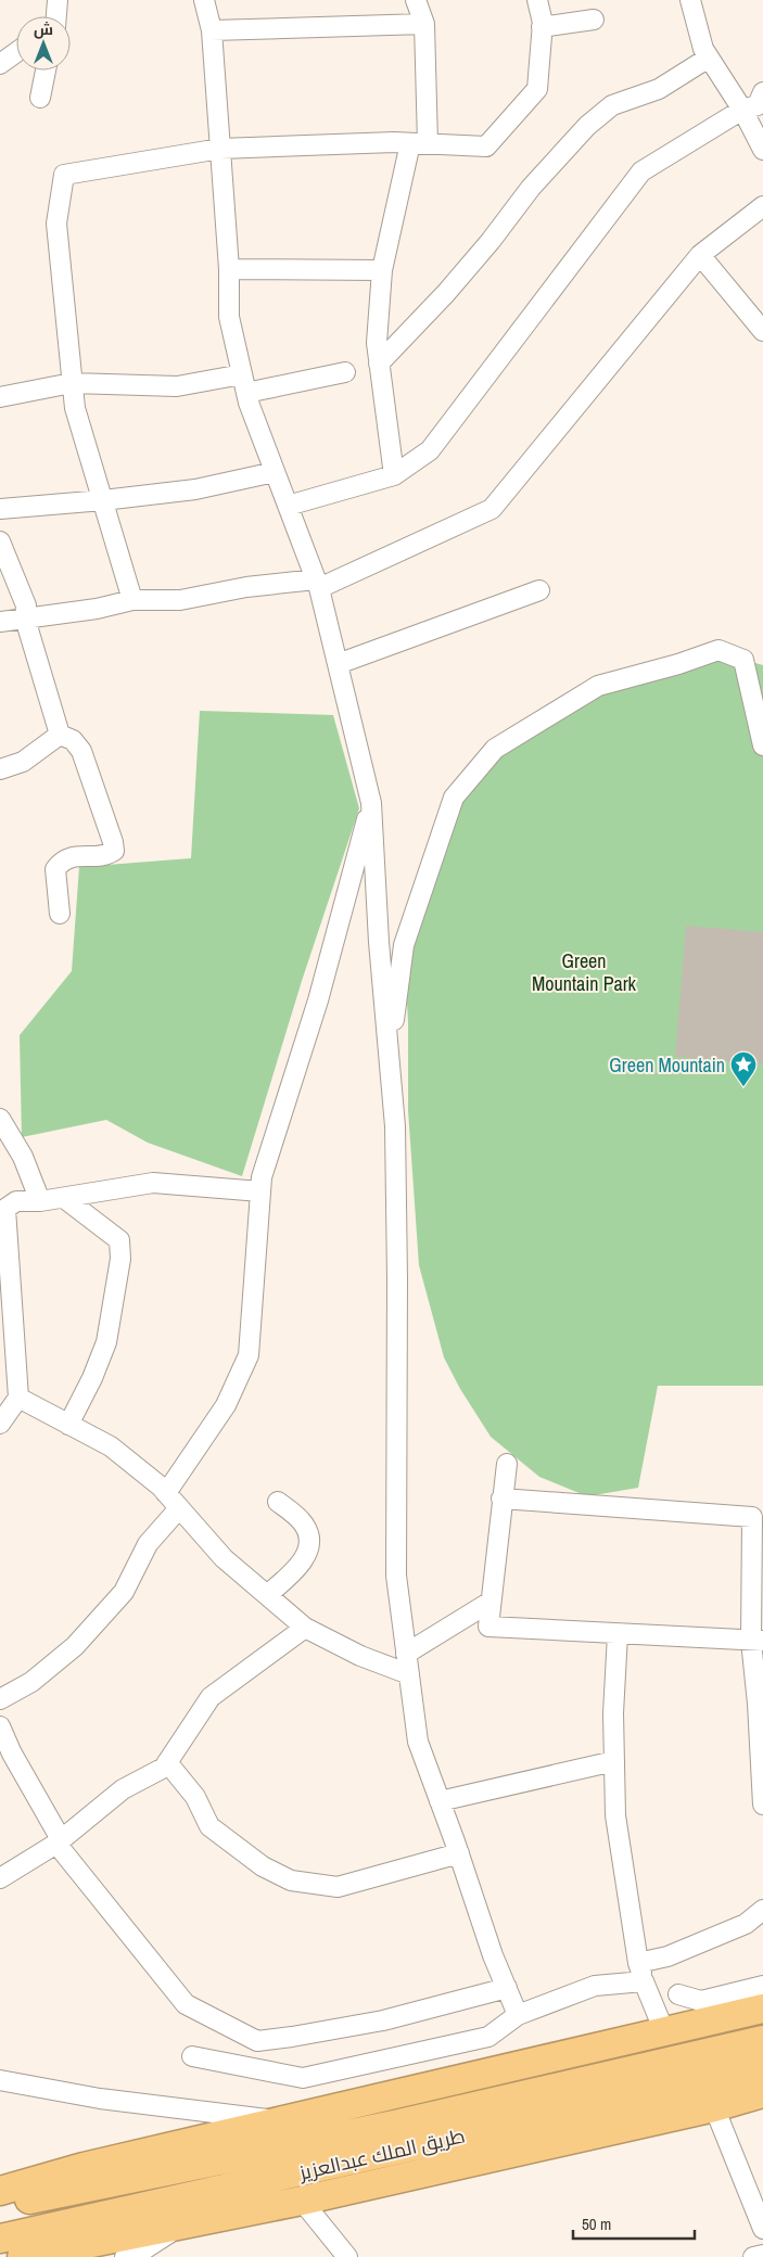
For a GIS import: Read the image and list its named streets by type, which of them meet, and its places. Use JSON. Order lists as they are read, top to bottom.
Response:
{
  "streets": {
    "highway": ["طريق الملك عبدالعزيز"]
  },
  "parks": ["Green Mountain Park"],
  "places": {
    "place": ["Green Mountain"]
  },
  "scale_bar": "50 m",
  "north": "top"
}
